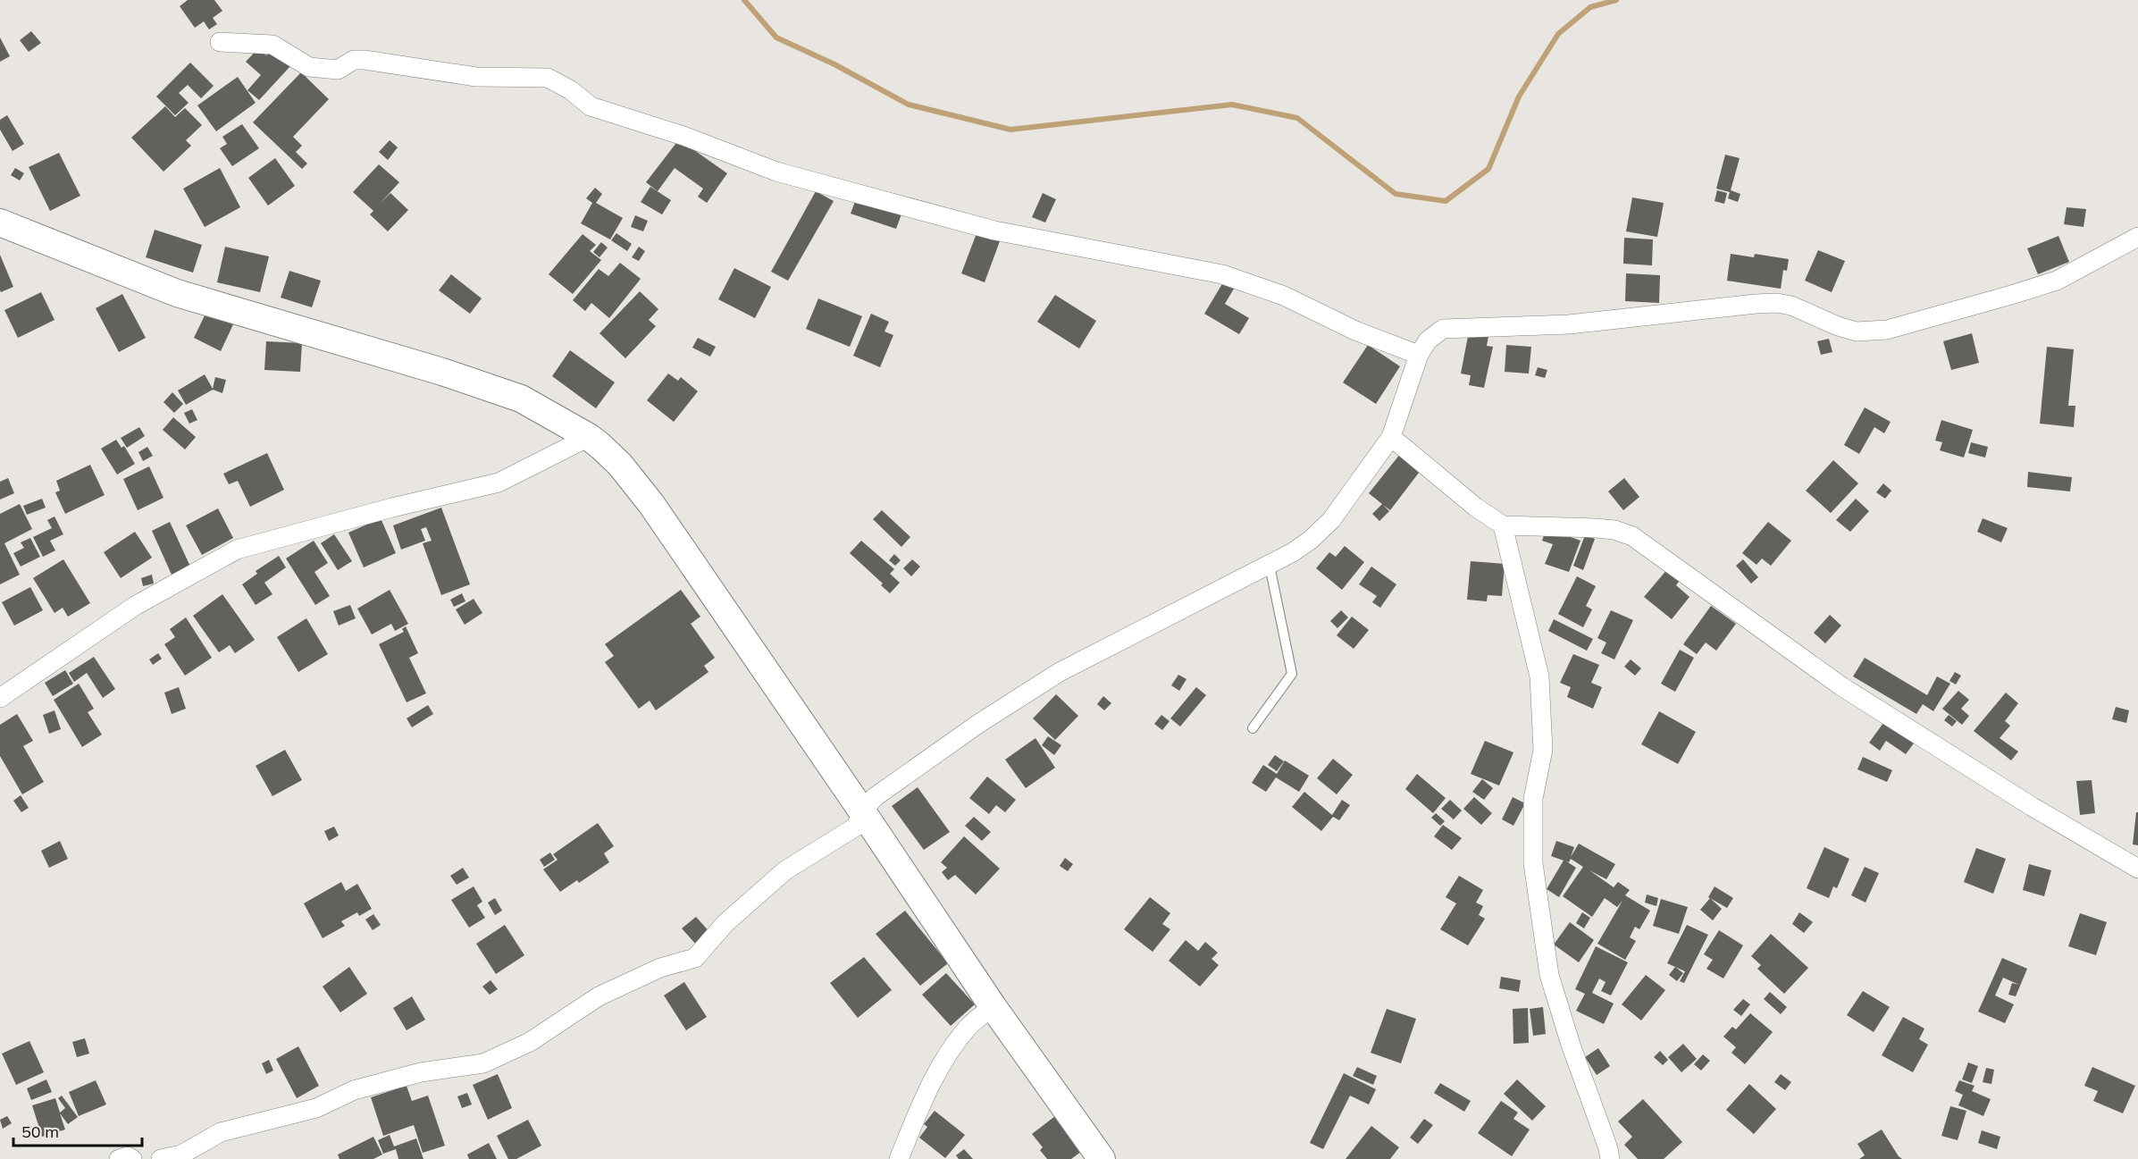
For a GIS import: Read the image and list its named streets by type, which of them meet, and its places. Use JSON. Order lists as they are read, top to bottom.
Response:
{
  "scale_bar": "50 m"
}
